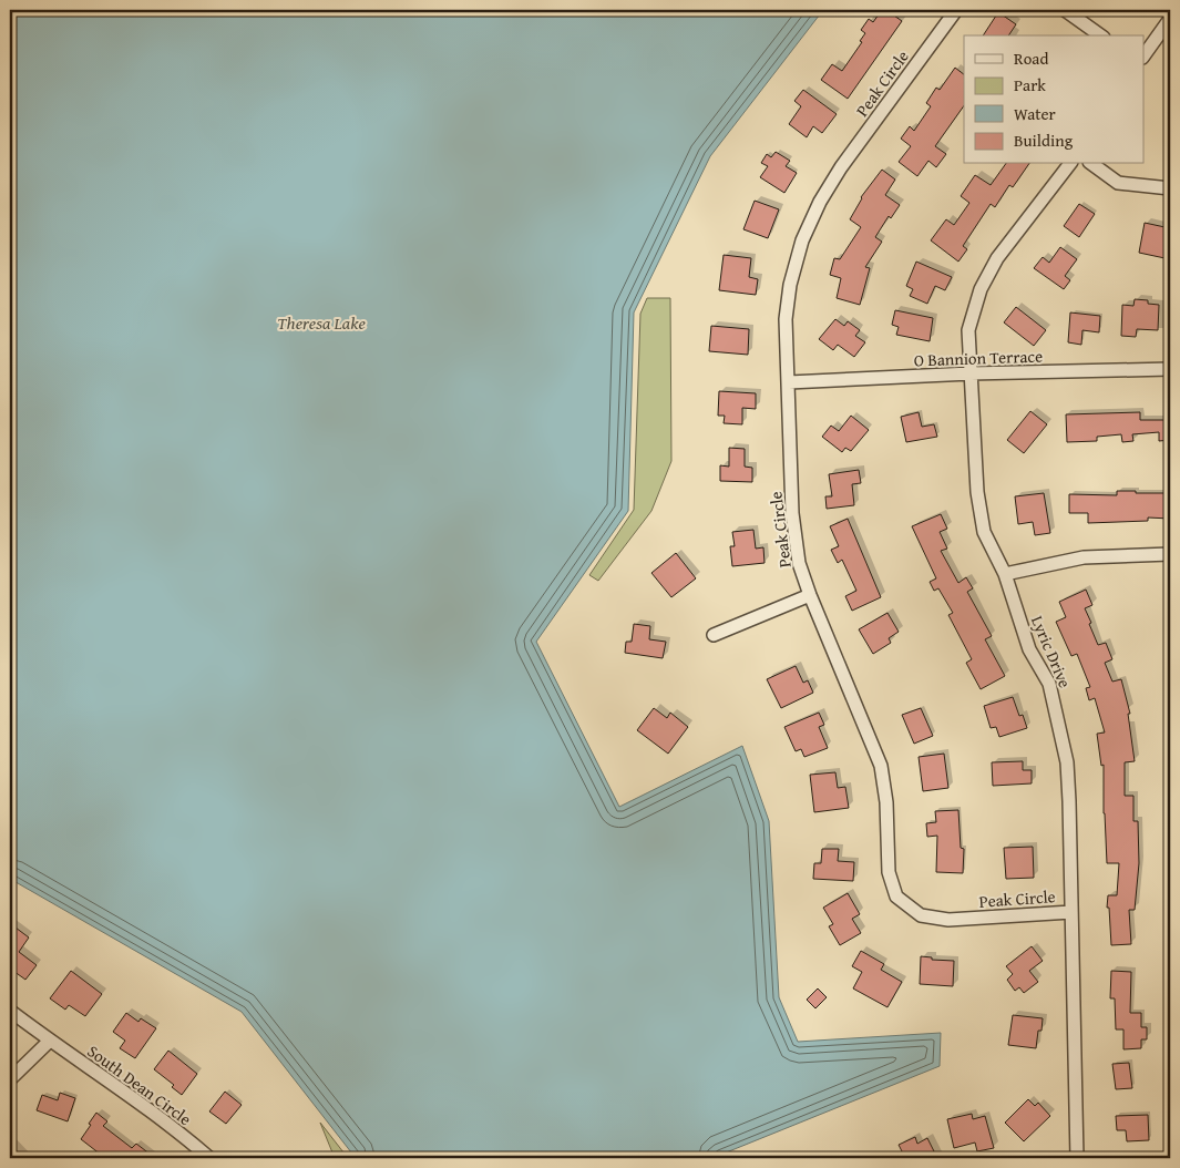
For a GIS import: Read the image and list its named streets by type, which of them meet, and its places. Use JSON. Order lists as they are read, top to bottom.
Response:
{
  "streets": {
    "street": [
      "Peak Circle",
      "O Bannion Terrace",
      "Lyric Drive",
      "South Dean Circle"
    ]
  },
  "crossings": [
    ["Peak Circle", "O Bannion Terrace"],
    ["Peak Circle", "Lyric Drive"],
    ["O Bannion Terrace", "Lyric Drive"]
  ],
  "water": ["Theresa Lake"],
  "legend": [
    "Road",
    "Park",
    "Water",
    "Building"
  ]
}
